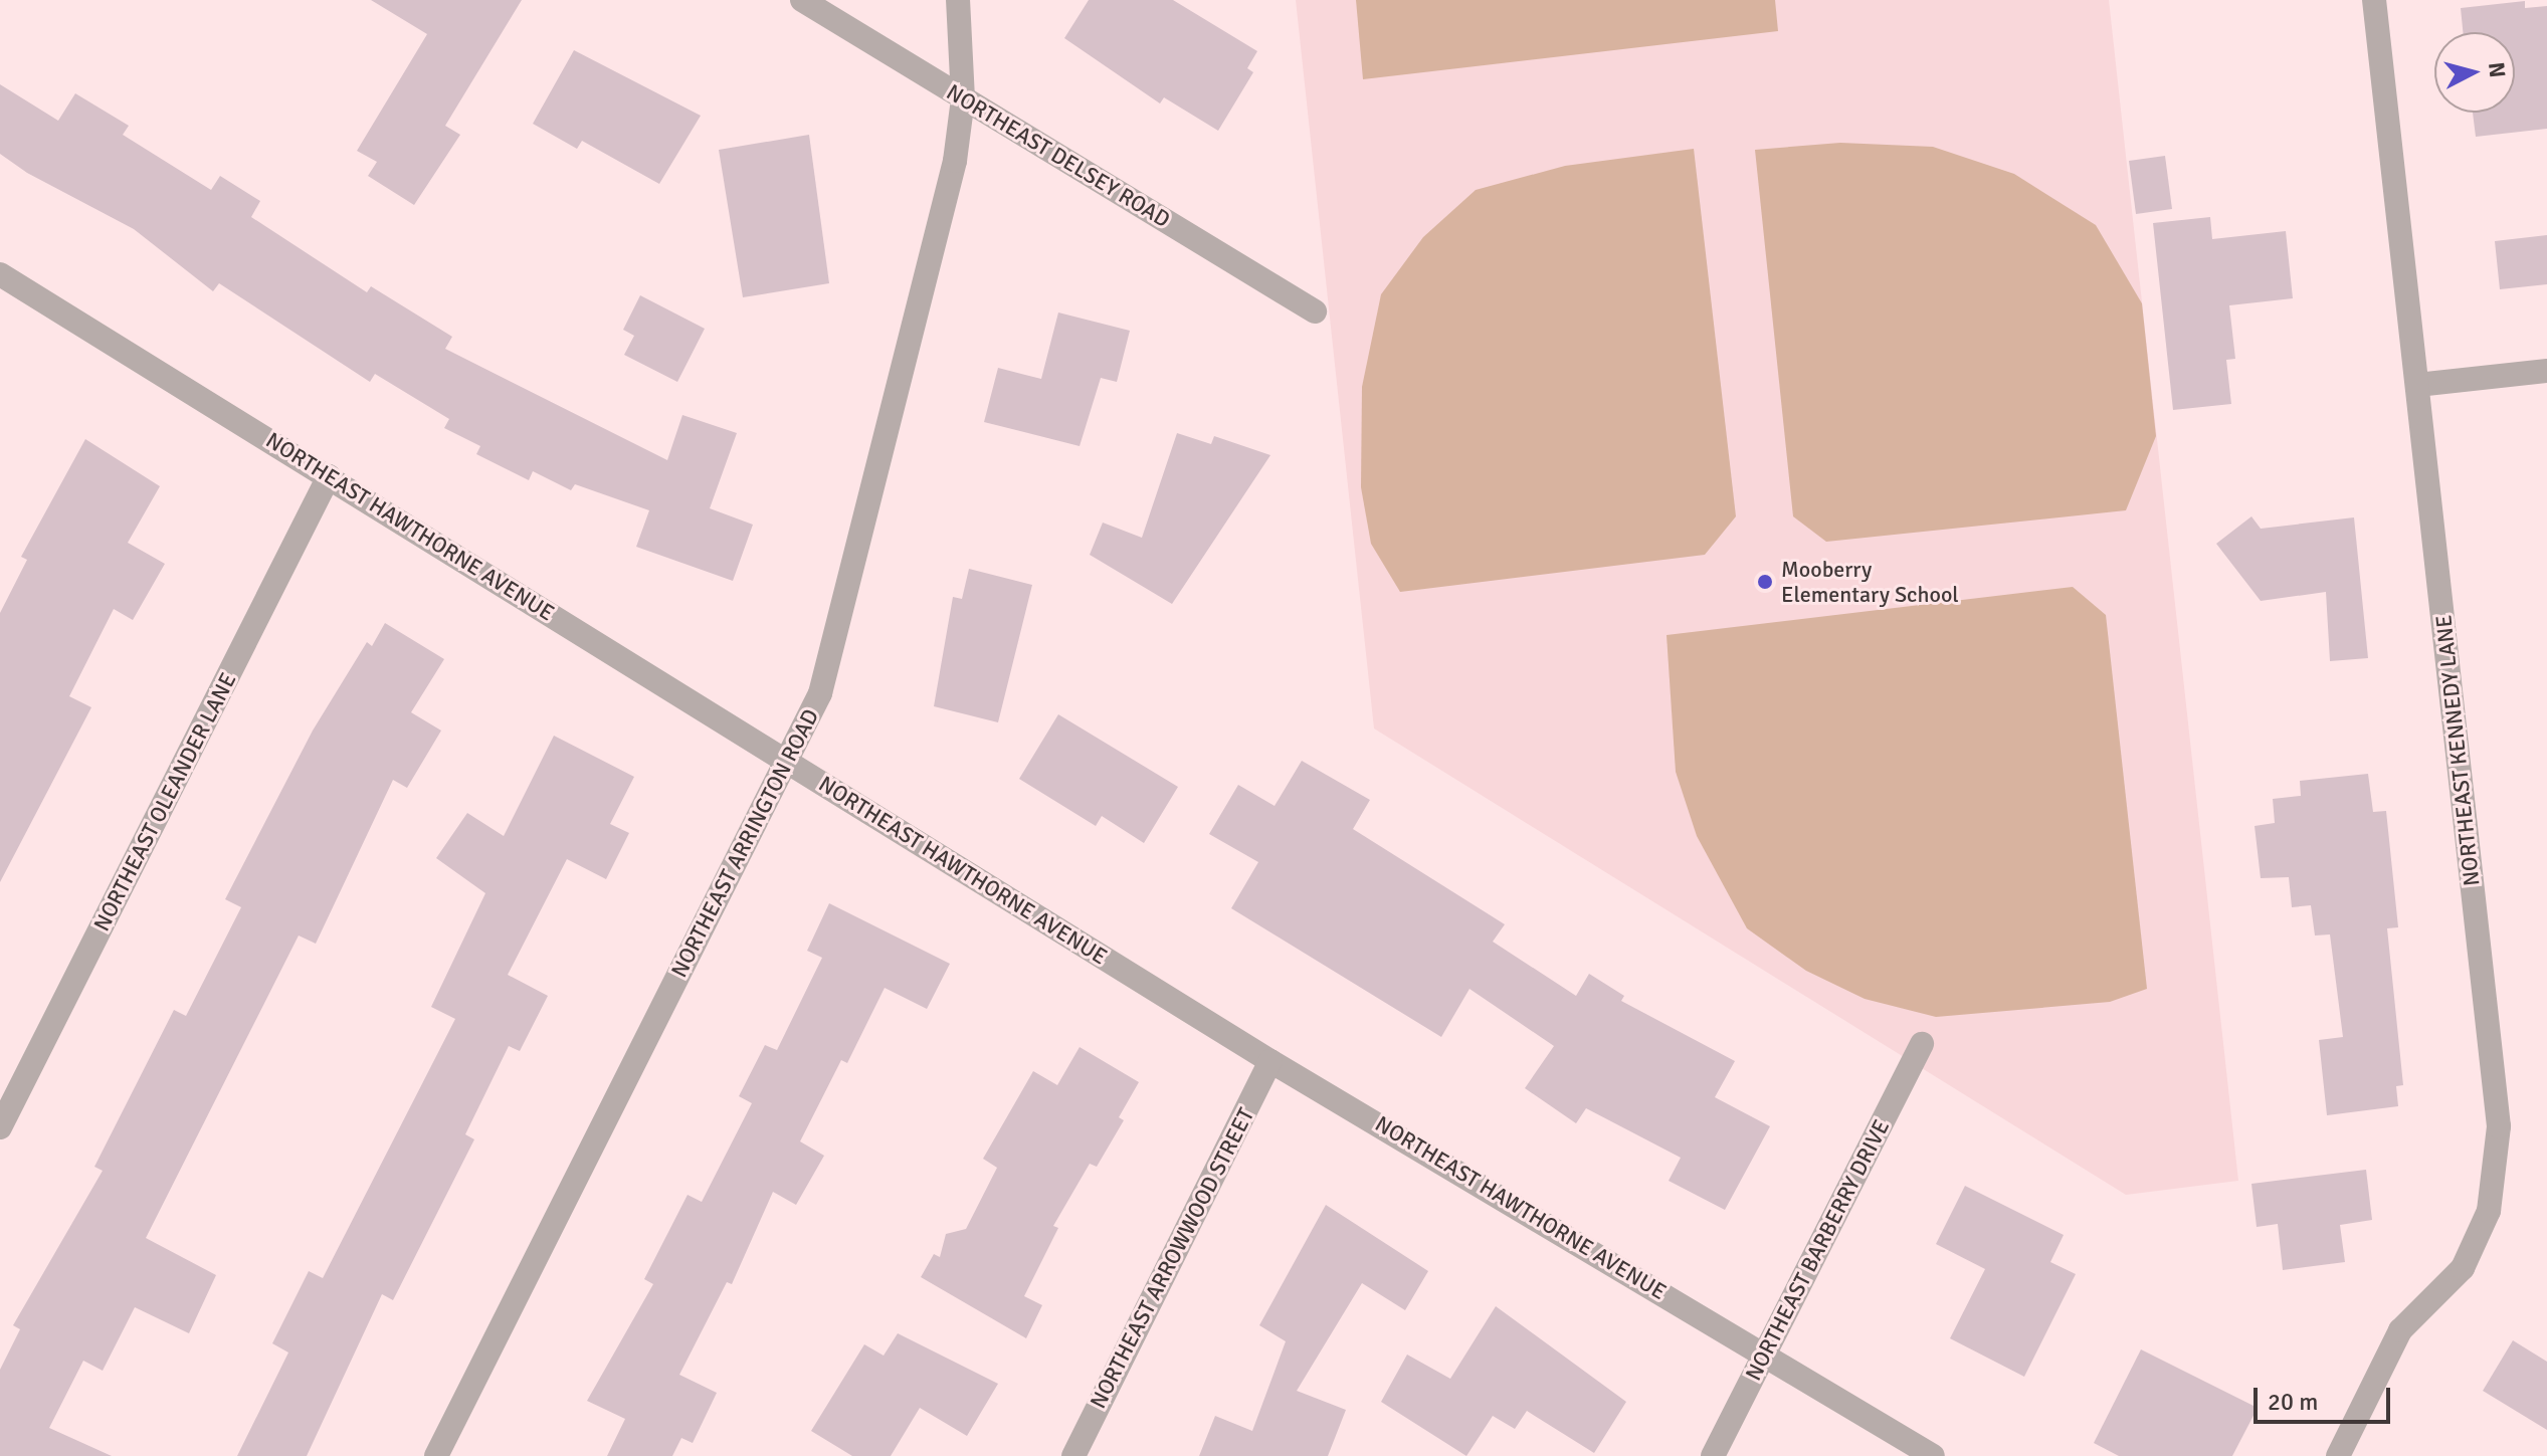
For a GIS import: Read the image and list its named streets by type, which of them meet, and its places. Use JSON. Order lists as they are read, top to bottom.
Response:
{
  "streets": {
    "street": [
      "NORTHEAST DELSEY ROAD",
      "NORTHEAST HAWTHORNE AVENUE",
      "NORTHEAST KENNEDY LANE",
      "NORTHEAST OLEANDER LANE",
      "NORTHEAST ARRINGTON ROAD",
      "NORTHEAST BARBERRY DRIVE",
      "NORTHEAST ARROWWOOD STREET"
    ]
  },
  "crossings": [
    ["NORTHEAST DELSEY ROAD", "NORTHEAST ARRINGTON ROAD"],
    ["NORTHEAST HAWTHORNE AVENUE", "NORTHEAST OLEANDER LANE"],
    ["NORTHEAST HAWTHORNE AVENUE", "NORTHEAST ARRINGTON ROAD"],
    ["NORTHEAST HAWTHORNE AVENUE", "NORTHEAST BARBERRY DRIVE"],
    ["NORTHEAST HAWTHORNE AVENUE", "NORTHEAST ARROWWOOD STREET"]
  ],
  "places": ["Mooberry Elementary School"],
  "scale_bar": "20 m",
  "north": "right"
}
